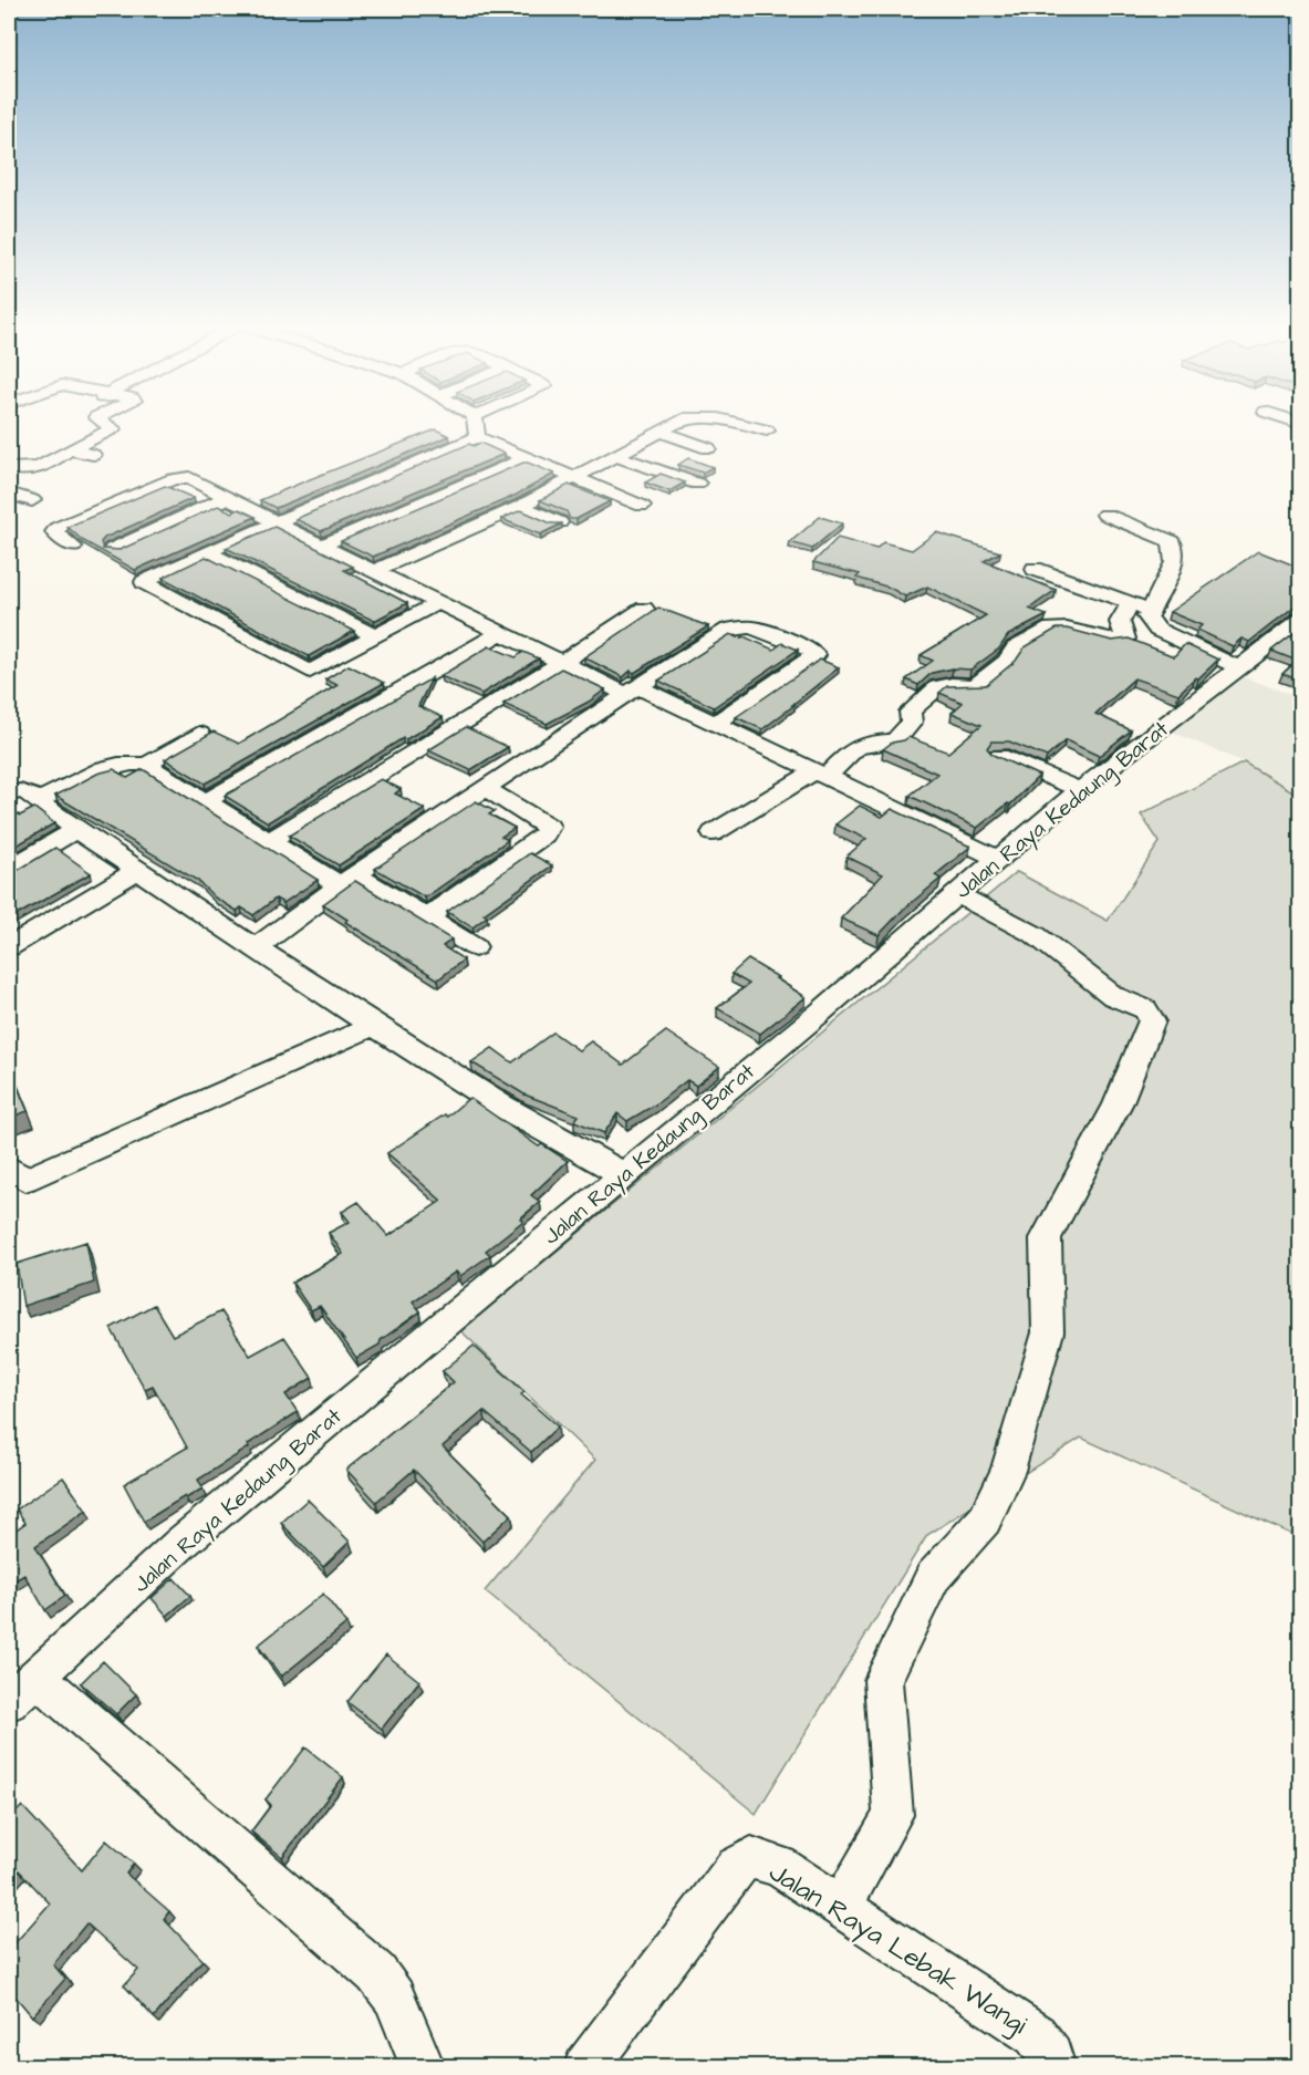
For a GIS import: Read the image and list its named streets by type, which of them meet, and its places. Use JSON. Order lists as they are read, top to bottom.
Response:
{
  "streets": {
    "street": ["Jalan Raya Kedaung Barat", "Jalan Raya Lebak Wangi"]
  }
}
